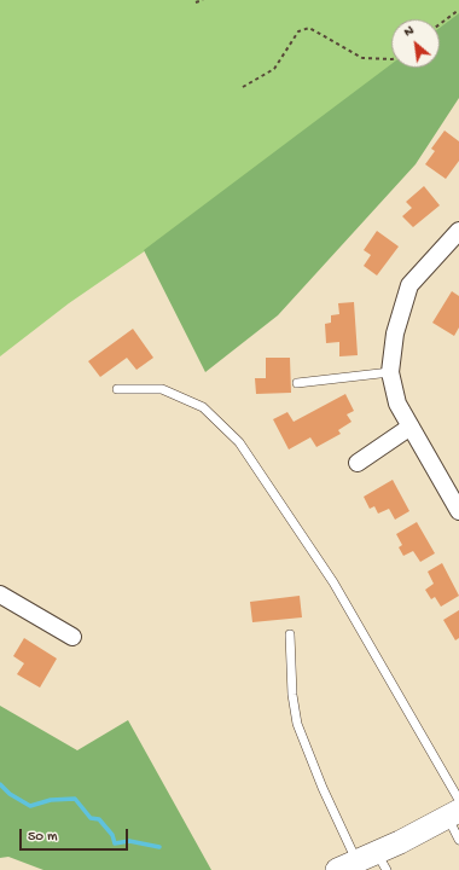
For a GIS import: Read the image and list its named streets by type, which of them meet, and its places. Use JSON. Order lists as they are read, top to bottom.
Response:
{
  "scale_bar": "50 m",
  "north": "top left"
}
